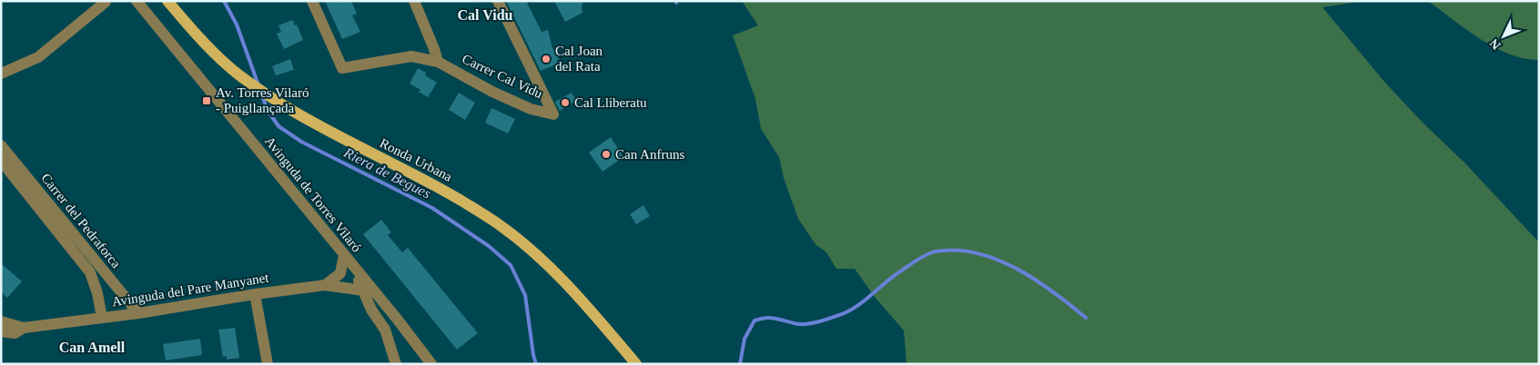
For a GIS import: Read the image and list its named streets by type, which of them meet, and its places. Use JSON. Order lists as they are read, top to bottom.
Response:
{
  "streets": {
    "main road": ["Ronda Urbana"],
    "street": [
      "Carrer Cal Vidu",
      "Avinguda de Torres Vilaró",
      "Carrer del Pedraforca",
      "Avinguda del Pare Manyanet"
    ]
  },
  "crossings": [
    ["Carrer del Pedraforca", "Avinguda del Pare Manyanet"]
  ],
  "districts": ["Cal Vidu", "Can Amell"],
  "water": ["Riera de Begues"],
  "places": {
    "other": ["Cal Joan del Rata", "Cal Lliberatu", "Can Anfruns"],
    "transit": ["Av. Torres Vilaró - Puigllançada"]
  },
  "north": "bottom left"
}
